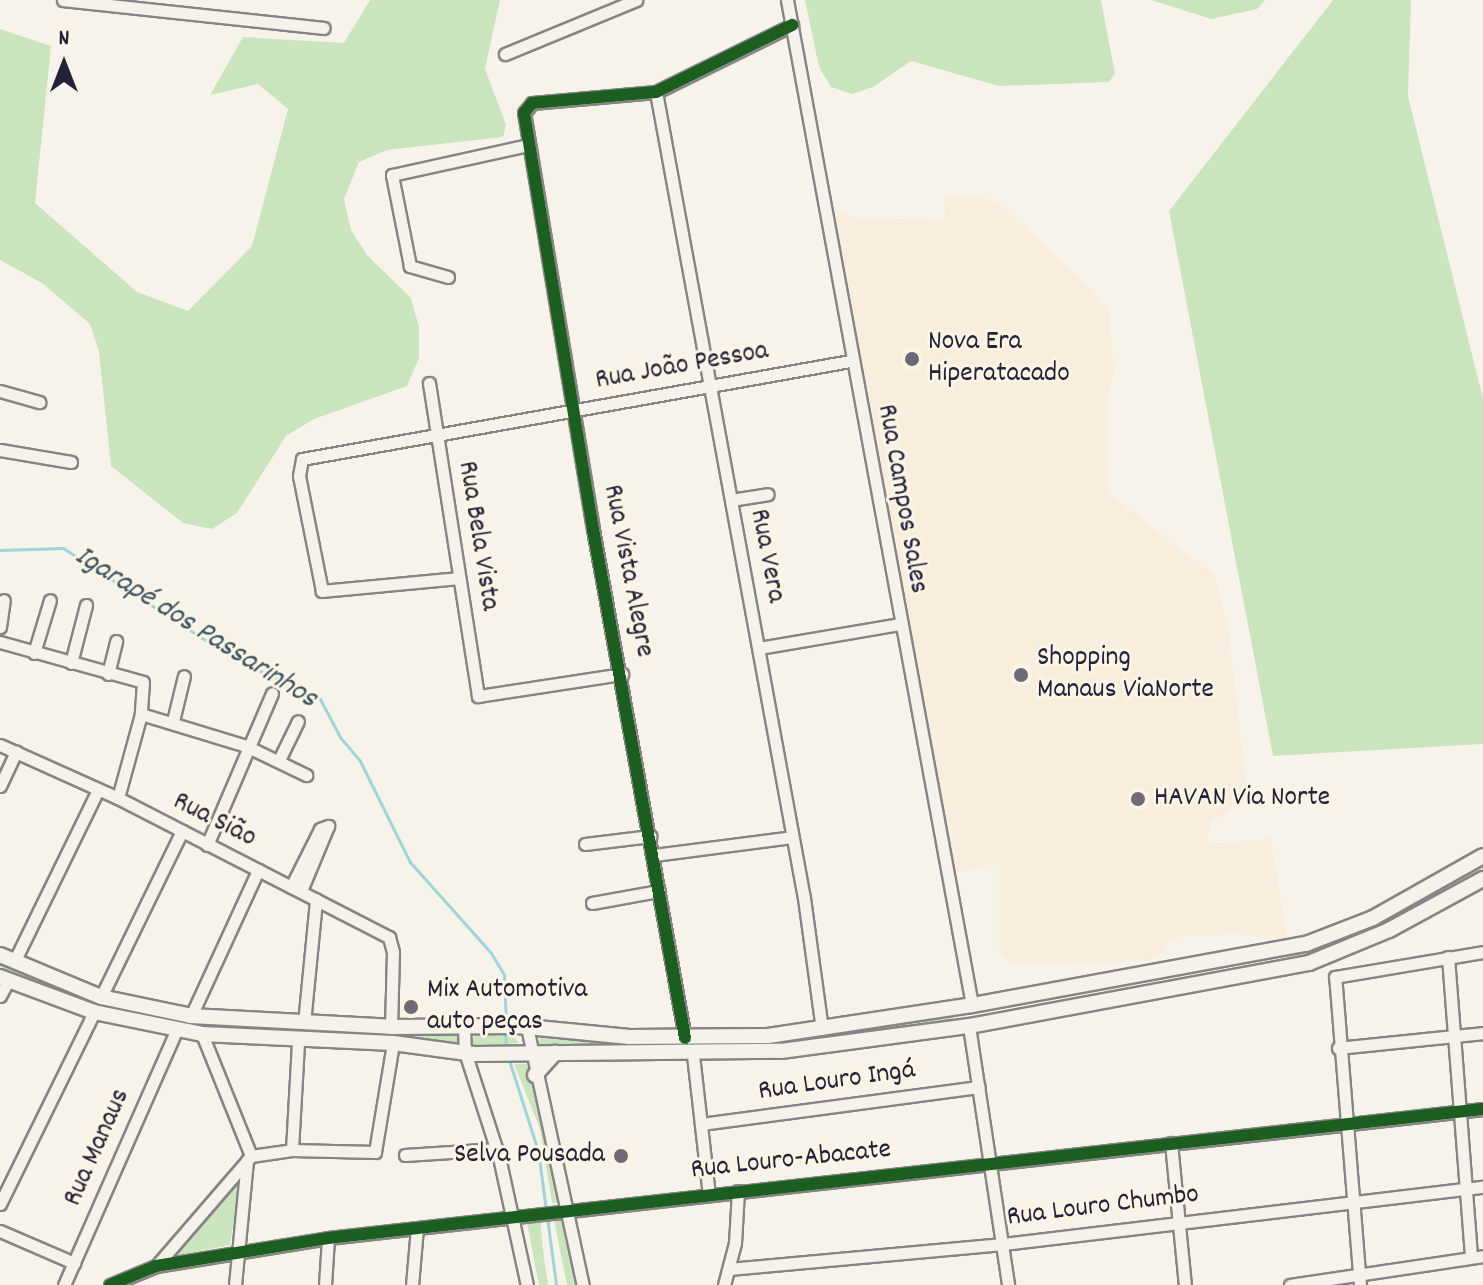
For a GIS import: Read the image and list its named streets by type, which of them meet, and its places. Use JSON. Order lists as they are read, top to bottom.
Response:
{
  "streets": {
    "street": [
      "Rua João Pessoa",
      "Rua Campos Sales",
      "Rua Bela Vista",
      "Rua Vera",
      "Rua Vista Alegre",
      "Rua Sião",
      "Rua Louro Ingá",
      "Rua Manaus",
      "Rua Louro-Abacate",
      "Rua Louro Chumbo"
    ]
  },
  "crossings": [
    ["Rua João Pessoa", "Rua Campos Sales"],
    ["Rua João Pessoa", "Rua Bela Vista"],
    ["Rua João Pessoa", "Rua Vera"],
    ["Rua João Pessoa", "Rua Vista Alegre"],
    ["Rua Bela Vista", "Rua Vista Alegre"],
    ["Rua Vera", "Rua Vista Alegre"]
  ],
  "water": ["Igarapé dos Passarinhos"],
  "places": [
    "Nova Era Hiperatacado",
    "Shopping Manaus ViaNorte",
    "HAVAN Via Norte",
    "Mix Automotiva auto peças",
    "Selva Pousada"
  ],
  "north": "top"
}
